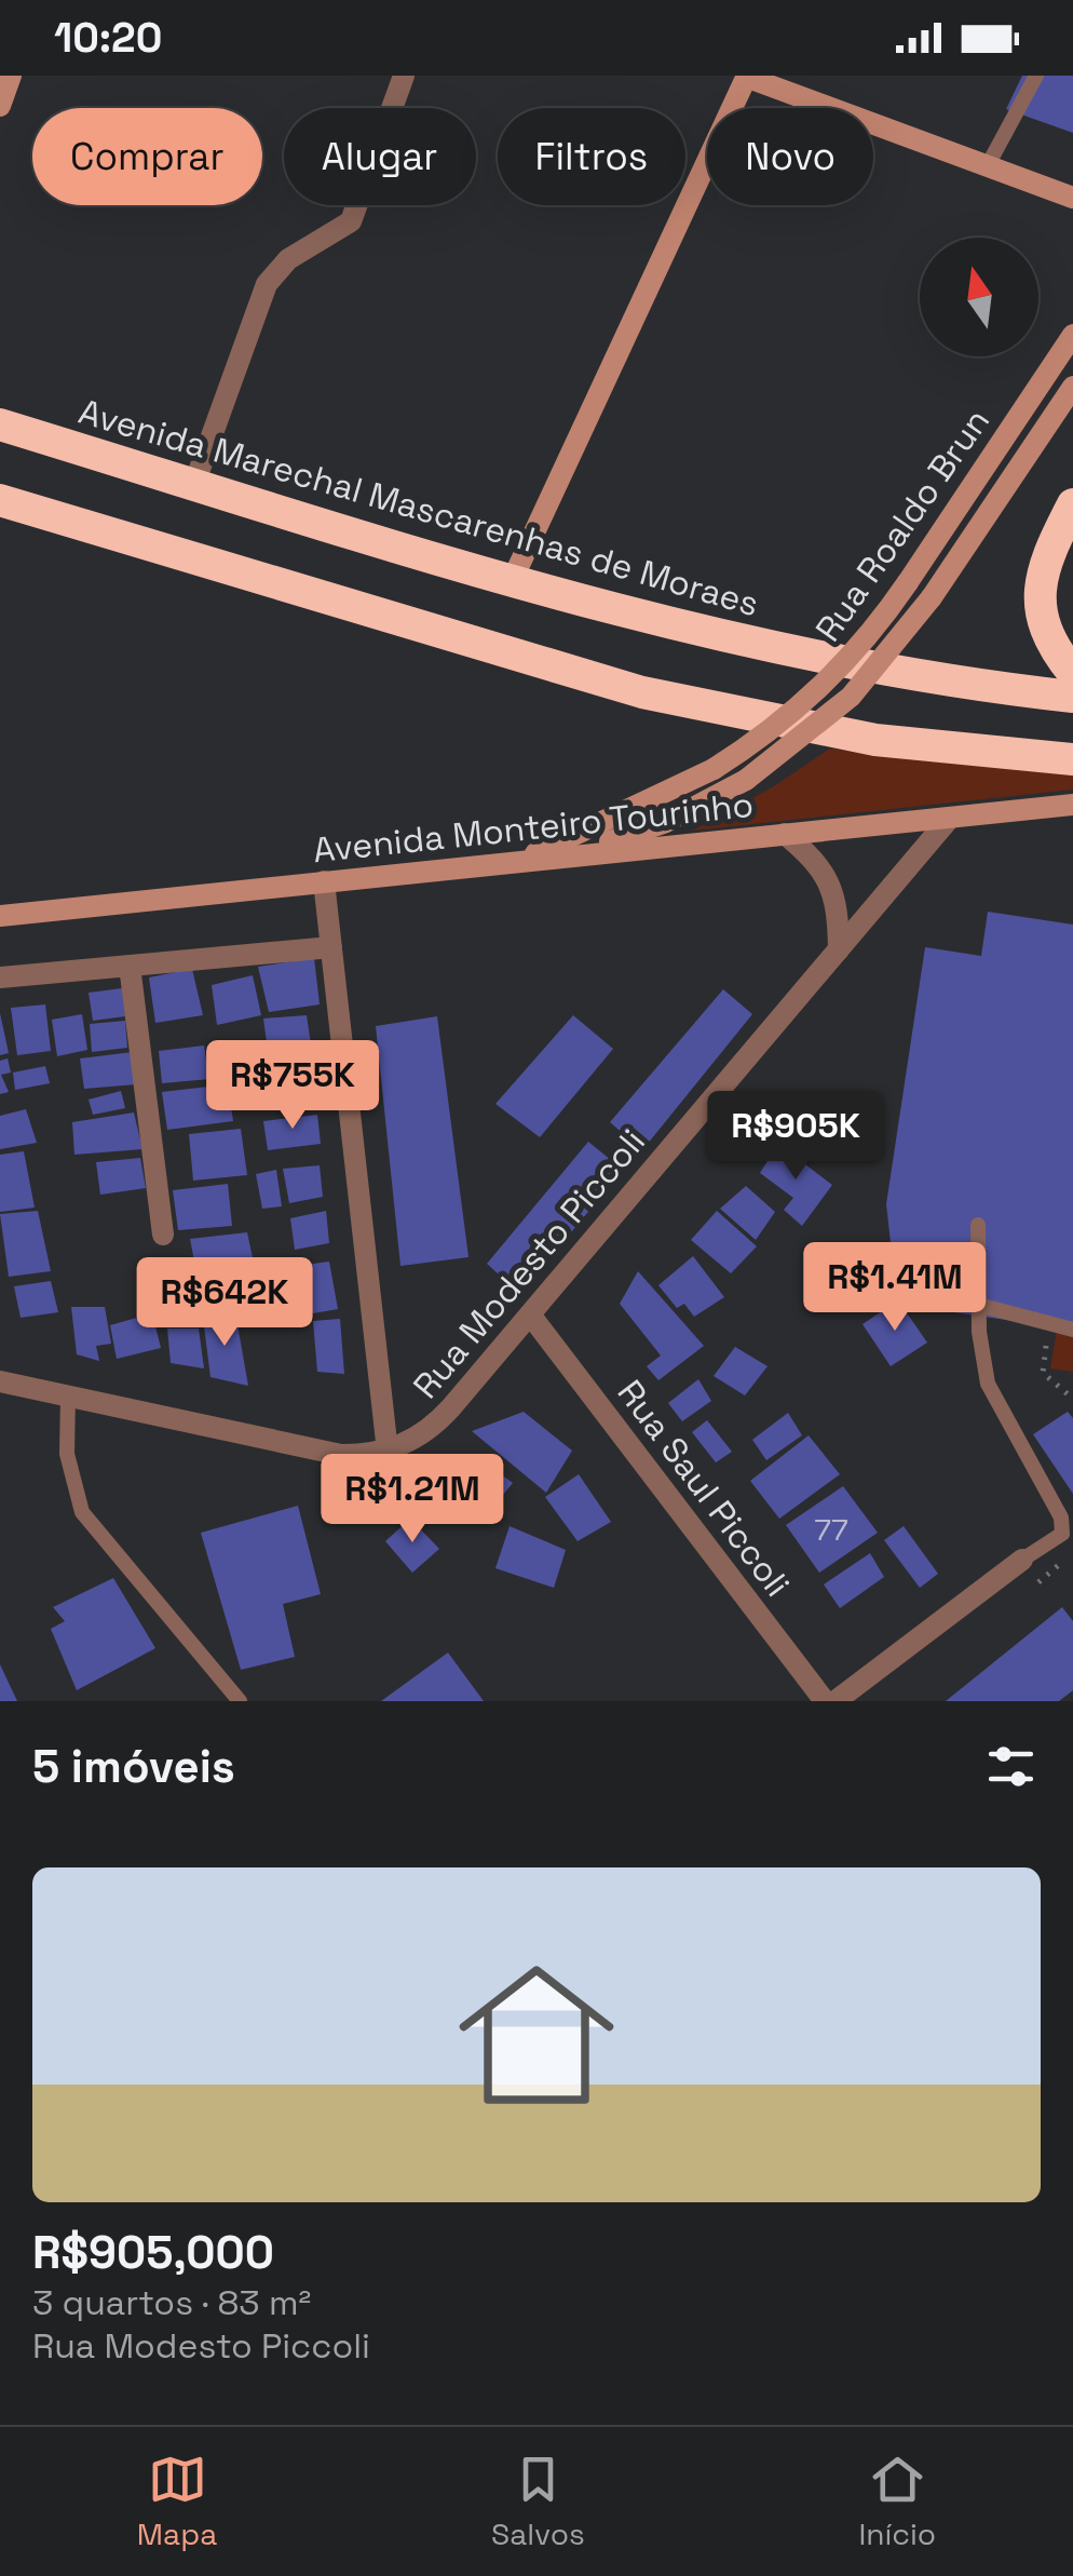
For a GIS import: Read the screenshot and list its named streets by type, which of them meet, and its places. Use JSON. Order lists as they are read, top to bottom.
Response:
{
  "streets": {
    "highway": ["Avenida Marechal Mascarenhas de Moraes"],
    "main road": ["Rua Roaldo Brun", "Avenida Monteiro Tourinho"],
    "street": ["Rua Modesto Piccoli", "Rua Saul Piccoli"]
  },
  "crossings": [
    ["Rua Roaldo Brun", "Avenida Monteiro Tourinho"],
    ["Avenida Monteiro Tourinho", "Rua Modesto Piccoli"],
    ["Rua Modesto Piccoli", "Rua Saul Piccoli"]
  ],
  "house_numbers": ["77"],
  "north": "top",
  "page": {
    "status": "10:20",
    "chip": [
      "Comprar",
      "Alugar",
      "Filtros",
      "Novo"
    ],
    "price": [
      "R$755K",
      "R$905K",
      "R$1.41M",
      "R$642K",
      "R$1.21M"
    ],
    "heading": "5 imóveis",
    "list": [
      {
        "name": "R$905,000",
        "note": "3 quartos · 83 m² · Rua Modesto Piccoli"
      }
    ],
    "tabs": ["Mapa", "Salvos", "Início"]
  }
}
